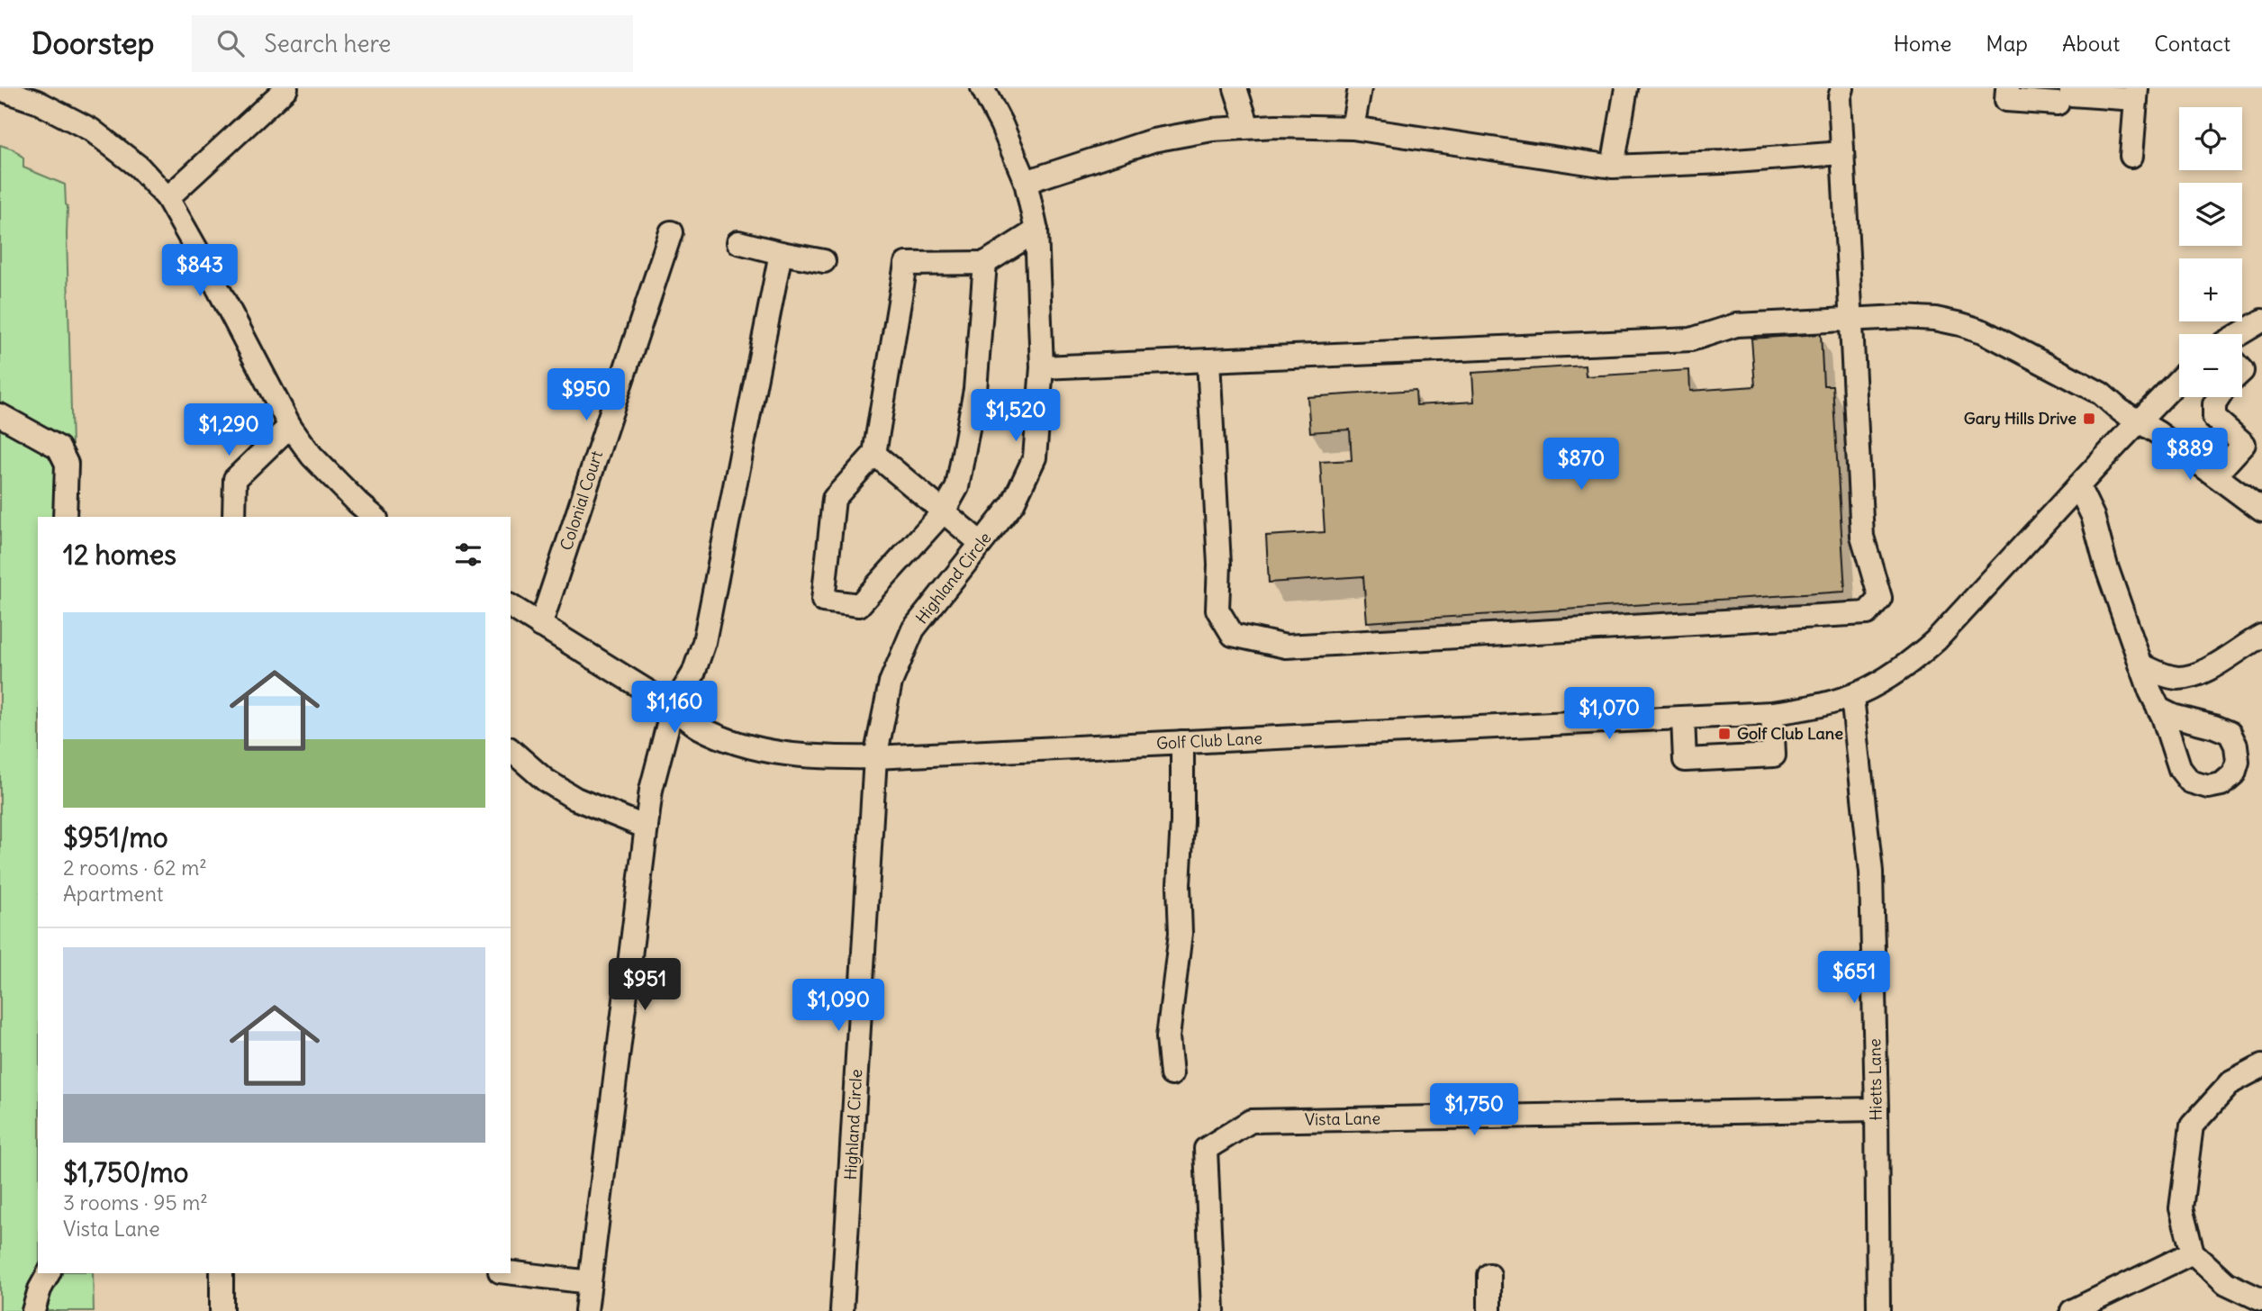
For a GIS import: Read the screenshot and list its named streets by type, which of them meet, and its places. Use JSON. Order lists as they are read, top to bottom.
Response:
{
  "streets": {
    "street": [
      "Colonial Court",
      "Highland Circle",
      "Golf Club Lane",
      "Hietts Lane",
      "Vista Lane"
    ]
  },
  "crossings": [
    ["Colonial Court", "Golf Club Lane"],
    ["Highland Circle", "Golf Club Lane"],
    ["Golf Club Lane", "Hietts Lane"],
    ["Hietts Lane", "Vista Lane"]
  ],
  "places": {
    "transit": ["Gary Hills Drive", "Golf Club Lane"]
  },
  "page": {
    "header": "Doorstep",
    "search": "Search here",
    "nav": [
      "Home",
      "Map",
      "About",
      "Contact"
    ],
    "map_buttons": ["+", "−"],
    "price": [
      "$843",
      "$950",
      "$1,520",
      "$1,290",
      "$889",
      "$870",
      "$1,160",
      "$1,070",
      "$651",
      "$951",
      "$1,090",
      "$1,750"
    ],
    "heading": "12 homes",
    "list": [
      {
        "name": "$951/mo",
        "note": "2 rooms · 62 m² · Apartment"
      },
      {
        "name": "$1,750/mo",
        "note": "3 rooms · 95 m² · Vista Lane"
      }
    ]
  }
}
